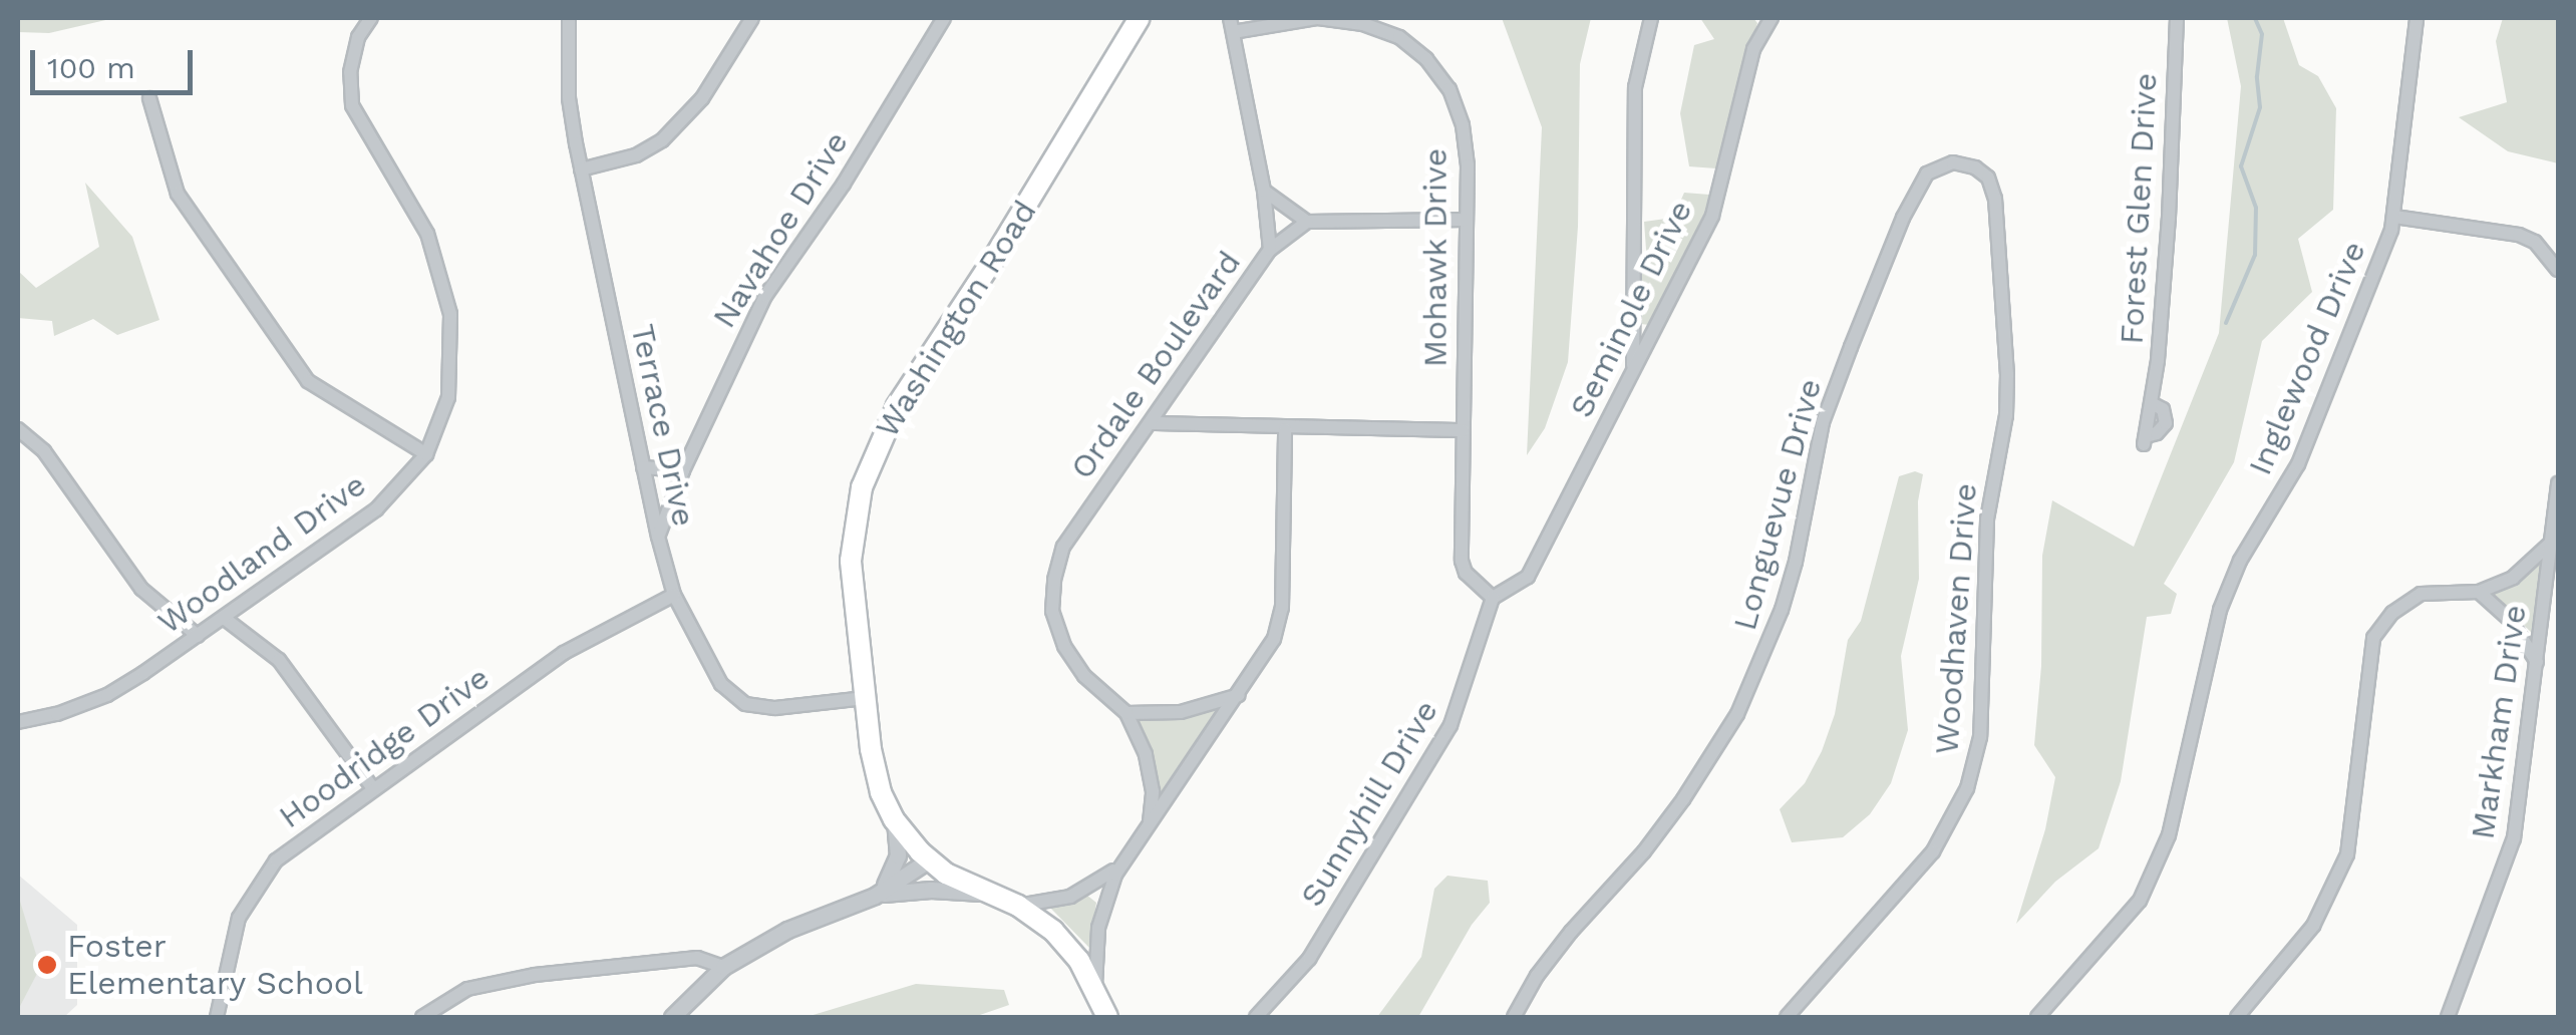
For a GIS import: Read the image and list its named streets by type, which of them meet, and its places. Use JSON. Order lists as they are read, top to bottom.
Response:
{
  "streets": {
    "main road": ["Washington Road"],
    "street": [
      "Forest Glen Drive",
      "Navahoe Drive",
      "Mohawk Drive",
      "Seminole Drive",
      "Inglewood Drive",
      "Ordale Boulevard",
      "Terrace Drive",
      "Longuevue Drive",
      "Woodland Drive",
      "Woodhaven Drive",
      "Markham Drive",
      "Hoodridge Drive",
      "Sunnyhill Drive"
    ]
  },
  "crossings": [
    ["Navahoe Drive", "Terrace Drive"],
    ["Mohawk Drive", "Seminole Drive"],
    ["Mohawk Drive", "Ordale Boulevard"],
    ["Mohawk Drive", "Sunnyhill Drive"],
    ["Seminole Drive", "Sunnyhill Drive"],
    ["Washington Road", "Terrace Drive"],
    ["Terrace Drive", "Hoodridge Drive"],
    ["Longuevue Drive", "Woodhaven Drive"]
  ],
  "places": ["Foster Elementary School"],
  "scale_bar": "100 m"
}
